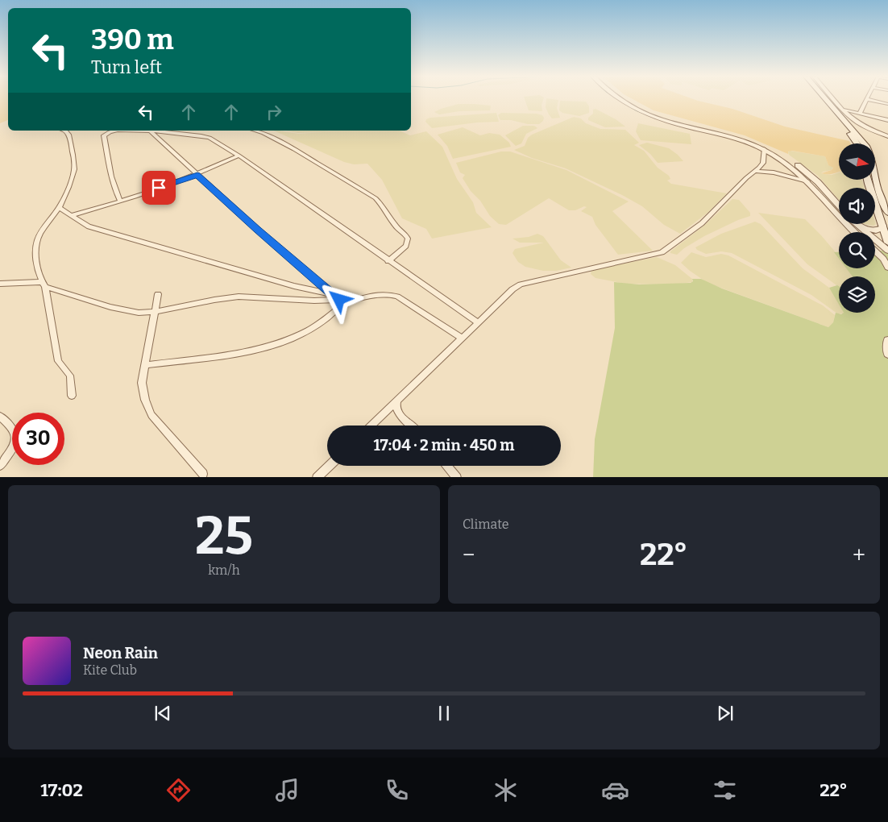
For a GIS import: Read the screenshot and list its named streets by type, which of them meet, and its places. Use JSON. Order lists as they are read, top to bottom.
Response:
{
  "north": "right",
  "page": {
    "turn": ["390 m", "Turn left"],
    "limit": "30",
    "trip": "17:04 · 2 min · 450 m",
    "tile": [
      ["25", "km/h"],
      "Climate"
    ],
    "heat": ["−", "22°", "+"],
    "song": ["Neon Rain", "Kite Club"],
    "tabs": ["17:02", "22°"]
  }
}
